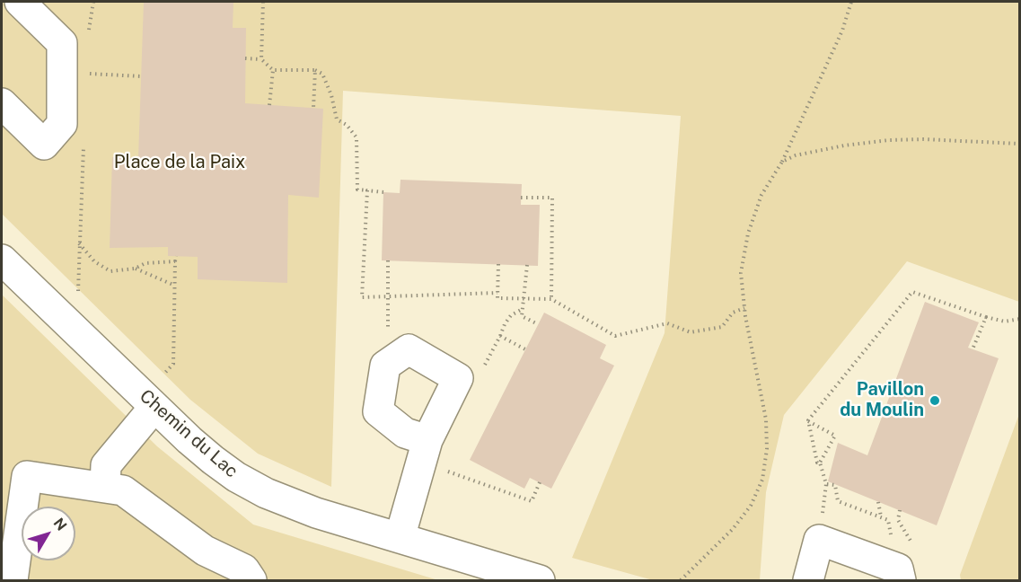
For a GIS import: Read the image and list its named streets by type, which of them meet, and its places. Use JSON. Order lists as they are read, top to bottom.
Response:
{
  "streets": {
    "street": ["Chemin du Lac"]
  },
  "parks": ["Place de la Paix"],
  "places": ["Pavillon du Moulin"],
  "north": "top right"
}
